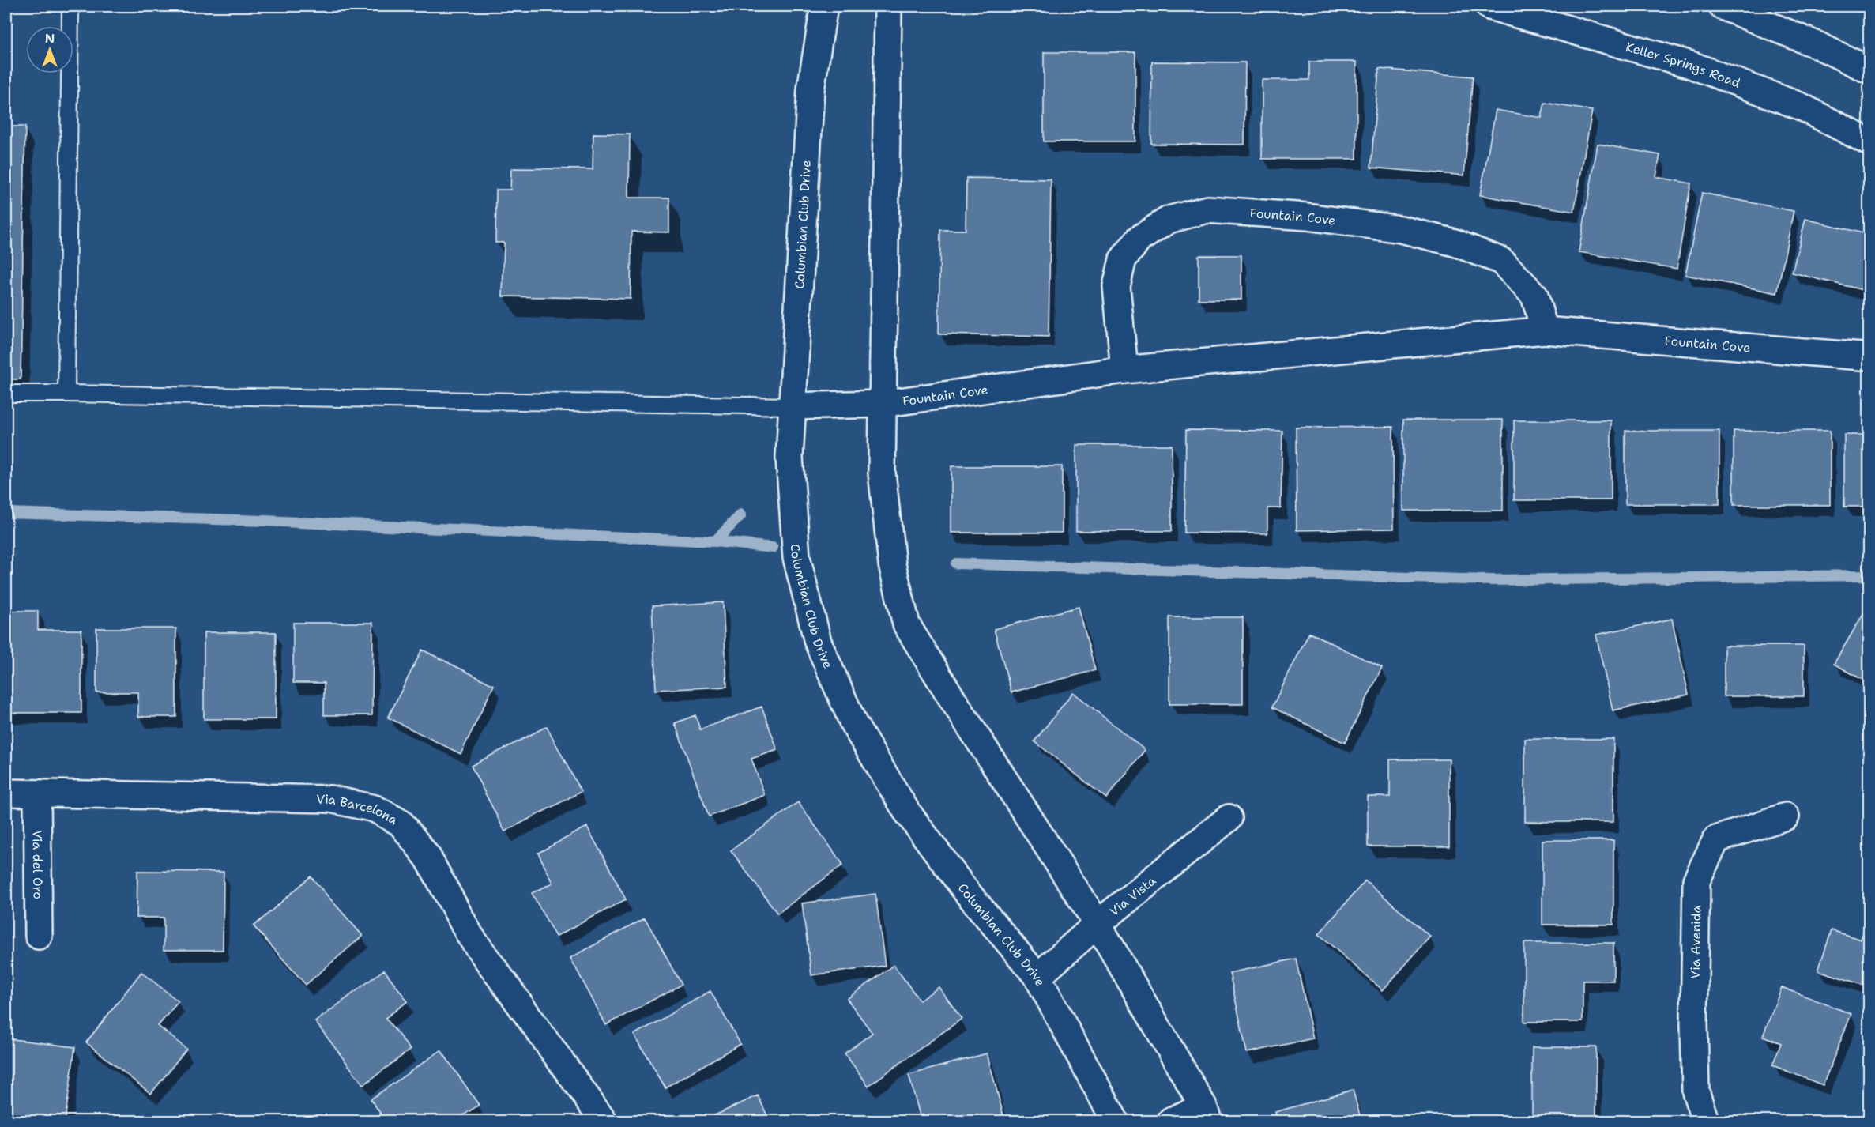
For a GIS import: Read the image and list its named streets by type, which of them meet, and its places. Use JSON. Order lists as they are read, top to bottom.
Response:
{
  "streets": {
    "street": [
      "Keller Springs Road",
      "Fountain Cove",
      "Columbian Club Drive",
      "Via Barcelona",
      "Via del Oro",
      "Via Vista",
      "Via Avenida"
    ]
  },
  "crossings": [
    ["Fountain Cove", "Columbian Club Drive"],
    ["Columbian Club Drive", "Via Vista"],
    ["Via Barcelona", "Via del Oro"]
  ],
  "north": "top"
}
